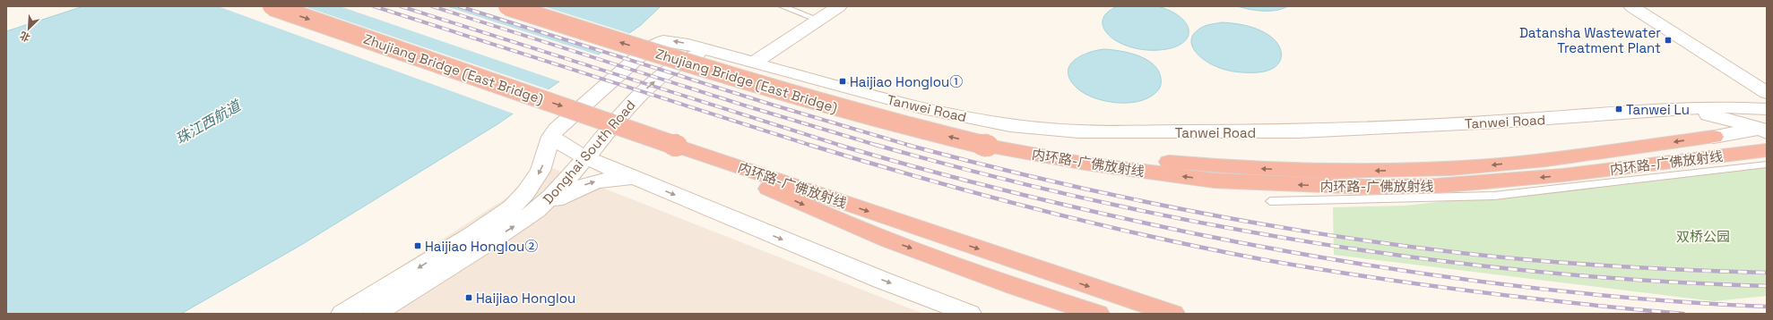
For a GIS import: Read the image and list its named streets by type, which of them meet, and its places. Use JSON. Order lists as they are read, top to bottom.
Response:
{
  "streets": {
    "highway": ["Zhujiang Bridge (East Bridge)", "内环路-广佛放射线"],
    "street": ["Tanwei Road", "Donghai South Road"]
  },
  "crossings": [
    ["Zhujiang Bridge (East Bridge)", "内环路-广佛放射线"],
    ["Tanwei Road", "Donghai South Road"]
  ],
  "water": ["珠江西航道"],
  "parks": ["双桥公园"],
  "places": {
    "transit": [
      "Datansha Wastewater Treatment Plant",
      "Haijiao Honglou①",
      "Tanwei Lu",
      "Haijiao Honglou②",
      "Haijiao Honglou"
    ]
  },
  "north": "bottom left"
}
